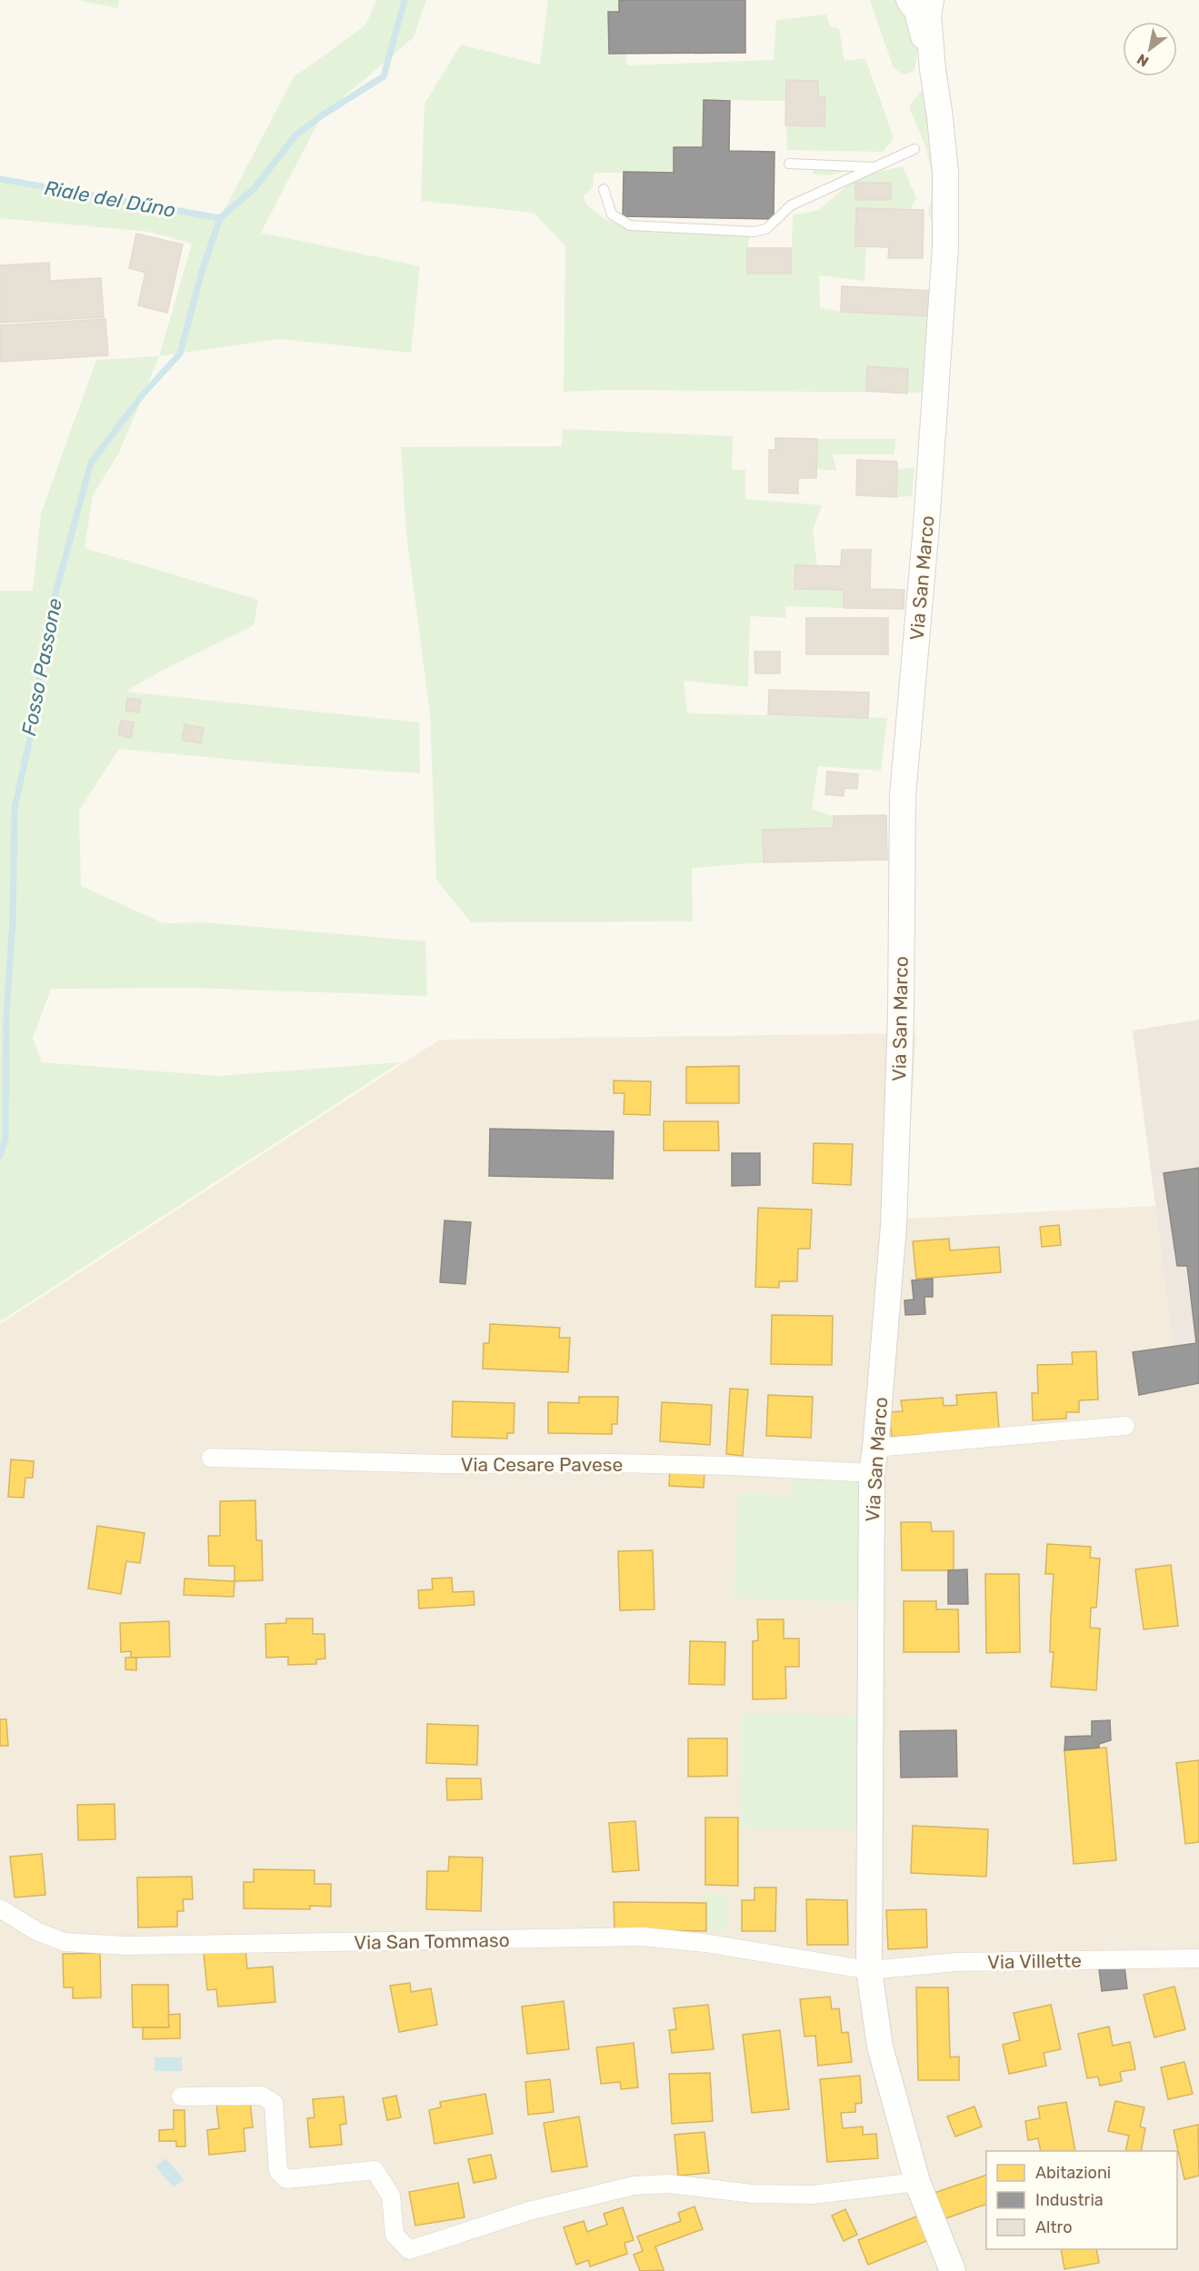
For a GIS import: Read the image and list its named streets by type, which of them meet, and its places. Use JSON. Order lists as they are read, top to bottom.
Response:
{
  "streets": {
    "street": [
      "Via San Marco",
      "Via Cesare Pavese",
      "Via San Tommaso",
      "Via Villette"
    ]
  },
  "crossings": [
    ["Via San Marco", "Via Cesare Pavese"],
    ["Via San Marco", "Via San Tommaso"],
    ["Via San Marco", "Via Villette"],
    ["Via San Tommaso", "Via Villette"]
  ],
  "water": ["Riale del Dűno", "Fosso Passone"],
  "legend": ["Abitazioni", "Industria", "Altro"],
  "north": "bottom left"
}
